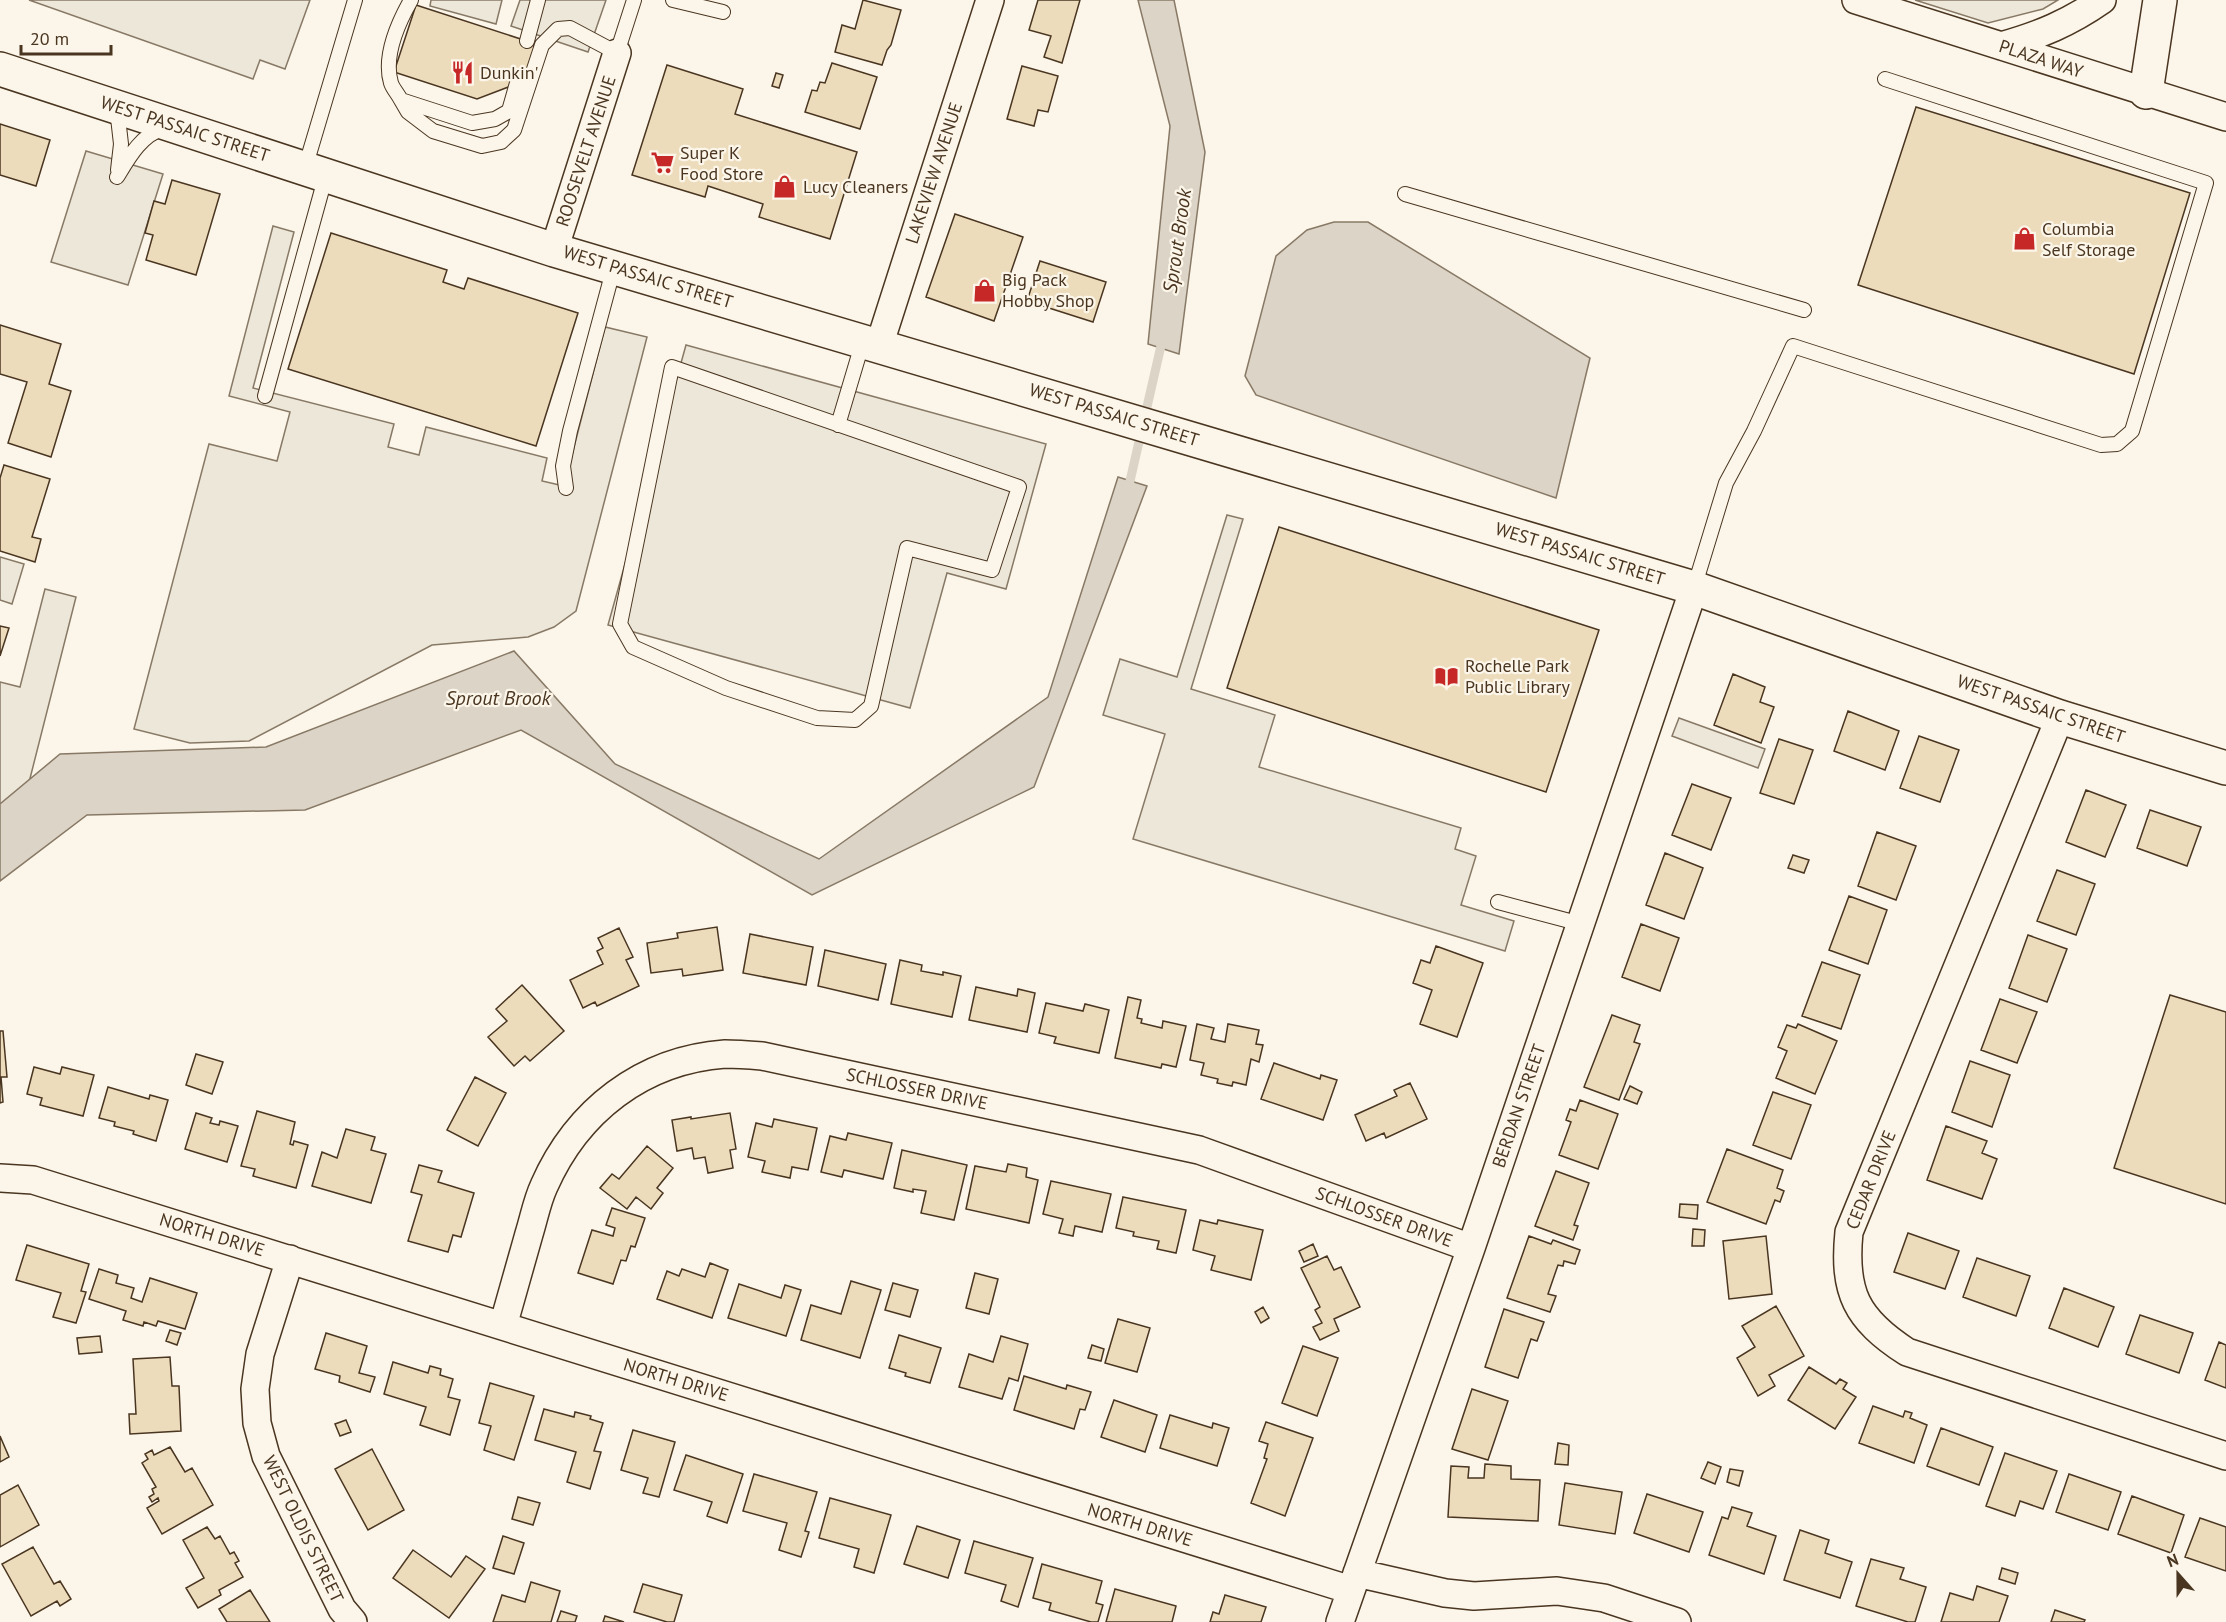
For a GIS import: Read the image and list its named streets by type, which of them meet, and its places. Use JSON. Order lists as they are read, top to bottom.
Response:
{
  "streets": {
    "main road": ["WEST PASSAIC STREET"],
    "street": [
      "PLAZA WAY",
      "ROOSEVELT AVENUE",
      "LAKEVIEW AVENUE",
      "SCHLOSSER DRIVE",
      "BERDAN STREET",
      "CEDAR DRIVE",
      "NORTH DRIVE",
      "WEST OLDIS STREET"
    ]
  },
  "crossings": [
    ["WEST PASSAIC STREET", "ROOSEVELT AVENUE"],
    ["WEST PASSAIC STREET", "LAKEVIEW AVENUE"],
    ["WEST PASSAIC STREET", "BERDAN STREET"],
    ["WEST PASSAIC STREET", "CEDAR DRIVE"],
    ["SCHLOSSER DRIVE", "BERDAN STREET"],
    ["SCHLOSSER DRIVE", "NORTH DRIVE"],
    ["BERDAN STREET", "NORTH DRIVE"],
    ["NORTH DRIVE", "WEST OLDIS STREET"]
  ],
  "water": ["Sprout Brook"],
  "places": {
    "restaurant": ["Dunkin'"],
    "supermarket": ["Super K Food Store"],
    "shop": ["Lucy Cleaners", "Columbia Self Storage", "Big Pack Hobby Shop"],
    "library": ["Rochelle Park Public Library"]
  },
  "scale_bar": "20 m",
  "north": "top"
}
